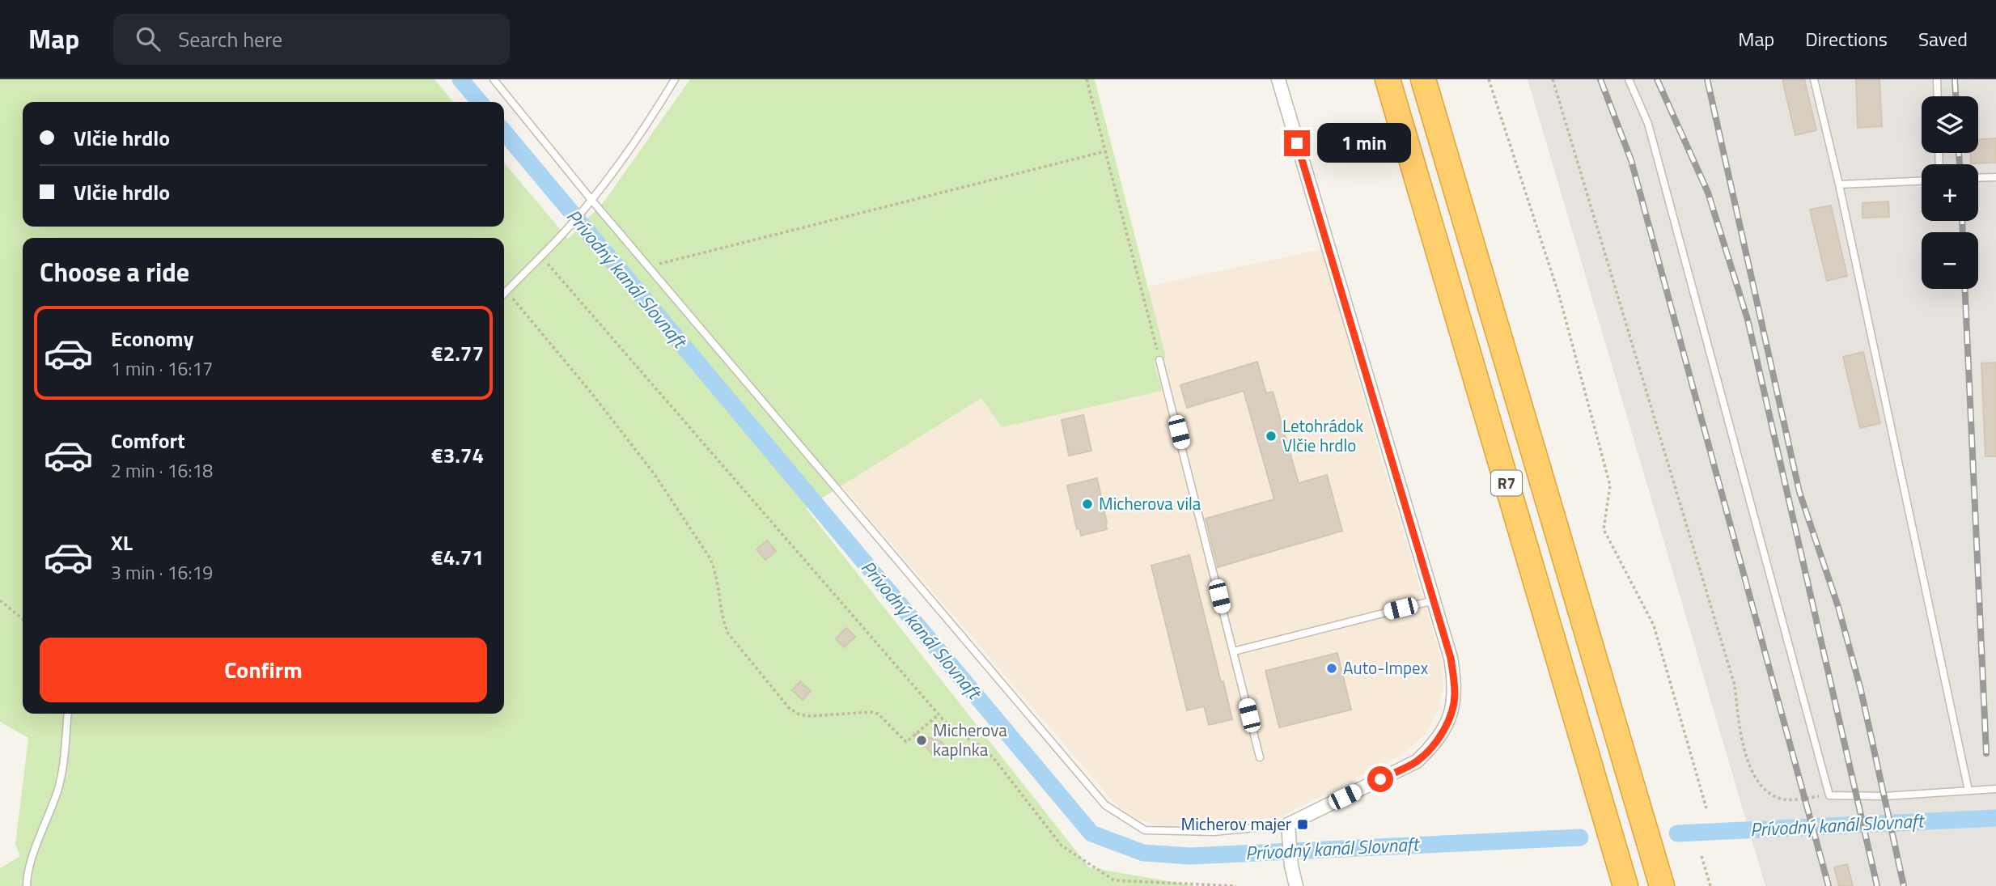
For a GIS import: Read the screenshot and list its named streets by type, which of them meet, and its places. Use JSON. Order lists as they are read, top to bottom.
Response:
{
  "streets": {
    "highway": ["R7"]
  },
  "water": ["Prívodný kanál Slovnaft"],
  "places": {
    "other": [
      "Letohrádok Vlčie hrdlo",
      "Micherova vila",
      "Auto-Impex",
      "Micherova kaplnka"
    ],
    "transit": ["Micherov majer"]
  },
  "page": {
    "header": "Map",
    "search": "Search here",
    "nav": ["Map", "Directions", "Saved"],
    "map_buttons": ["+", "−"],
    "banner": ["Vlčie hrdlo", "Vlčie hrdlo"],
    "bubble": "1 min",
    "heading": "Choose a ride",
    "list": [
      {
        "name": "Economy",
        "note": "1 min · 16:17",
        "value": "€2.77"
      },
      {
        "name": "Comfort",
        "note": "2 min · 16:18",
        "value": "€3.74"
      },
      {
        "name": "XL",
        "note": "3 min · 16:19",
        "value": "€4.71"
      }
    ],
    "buttons": "Confirm"
  }
}
